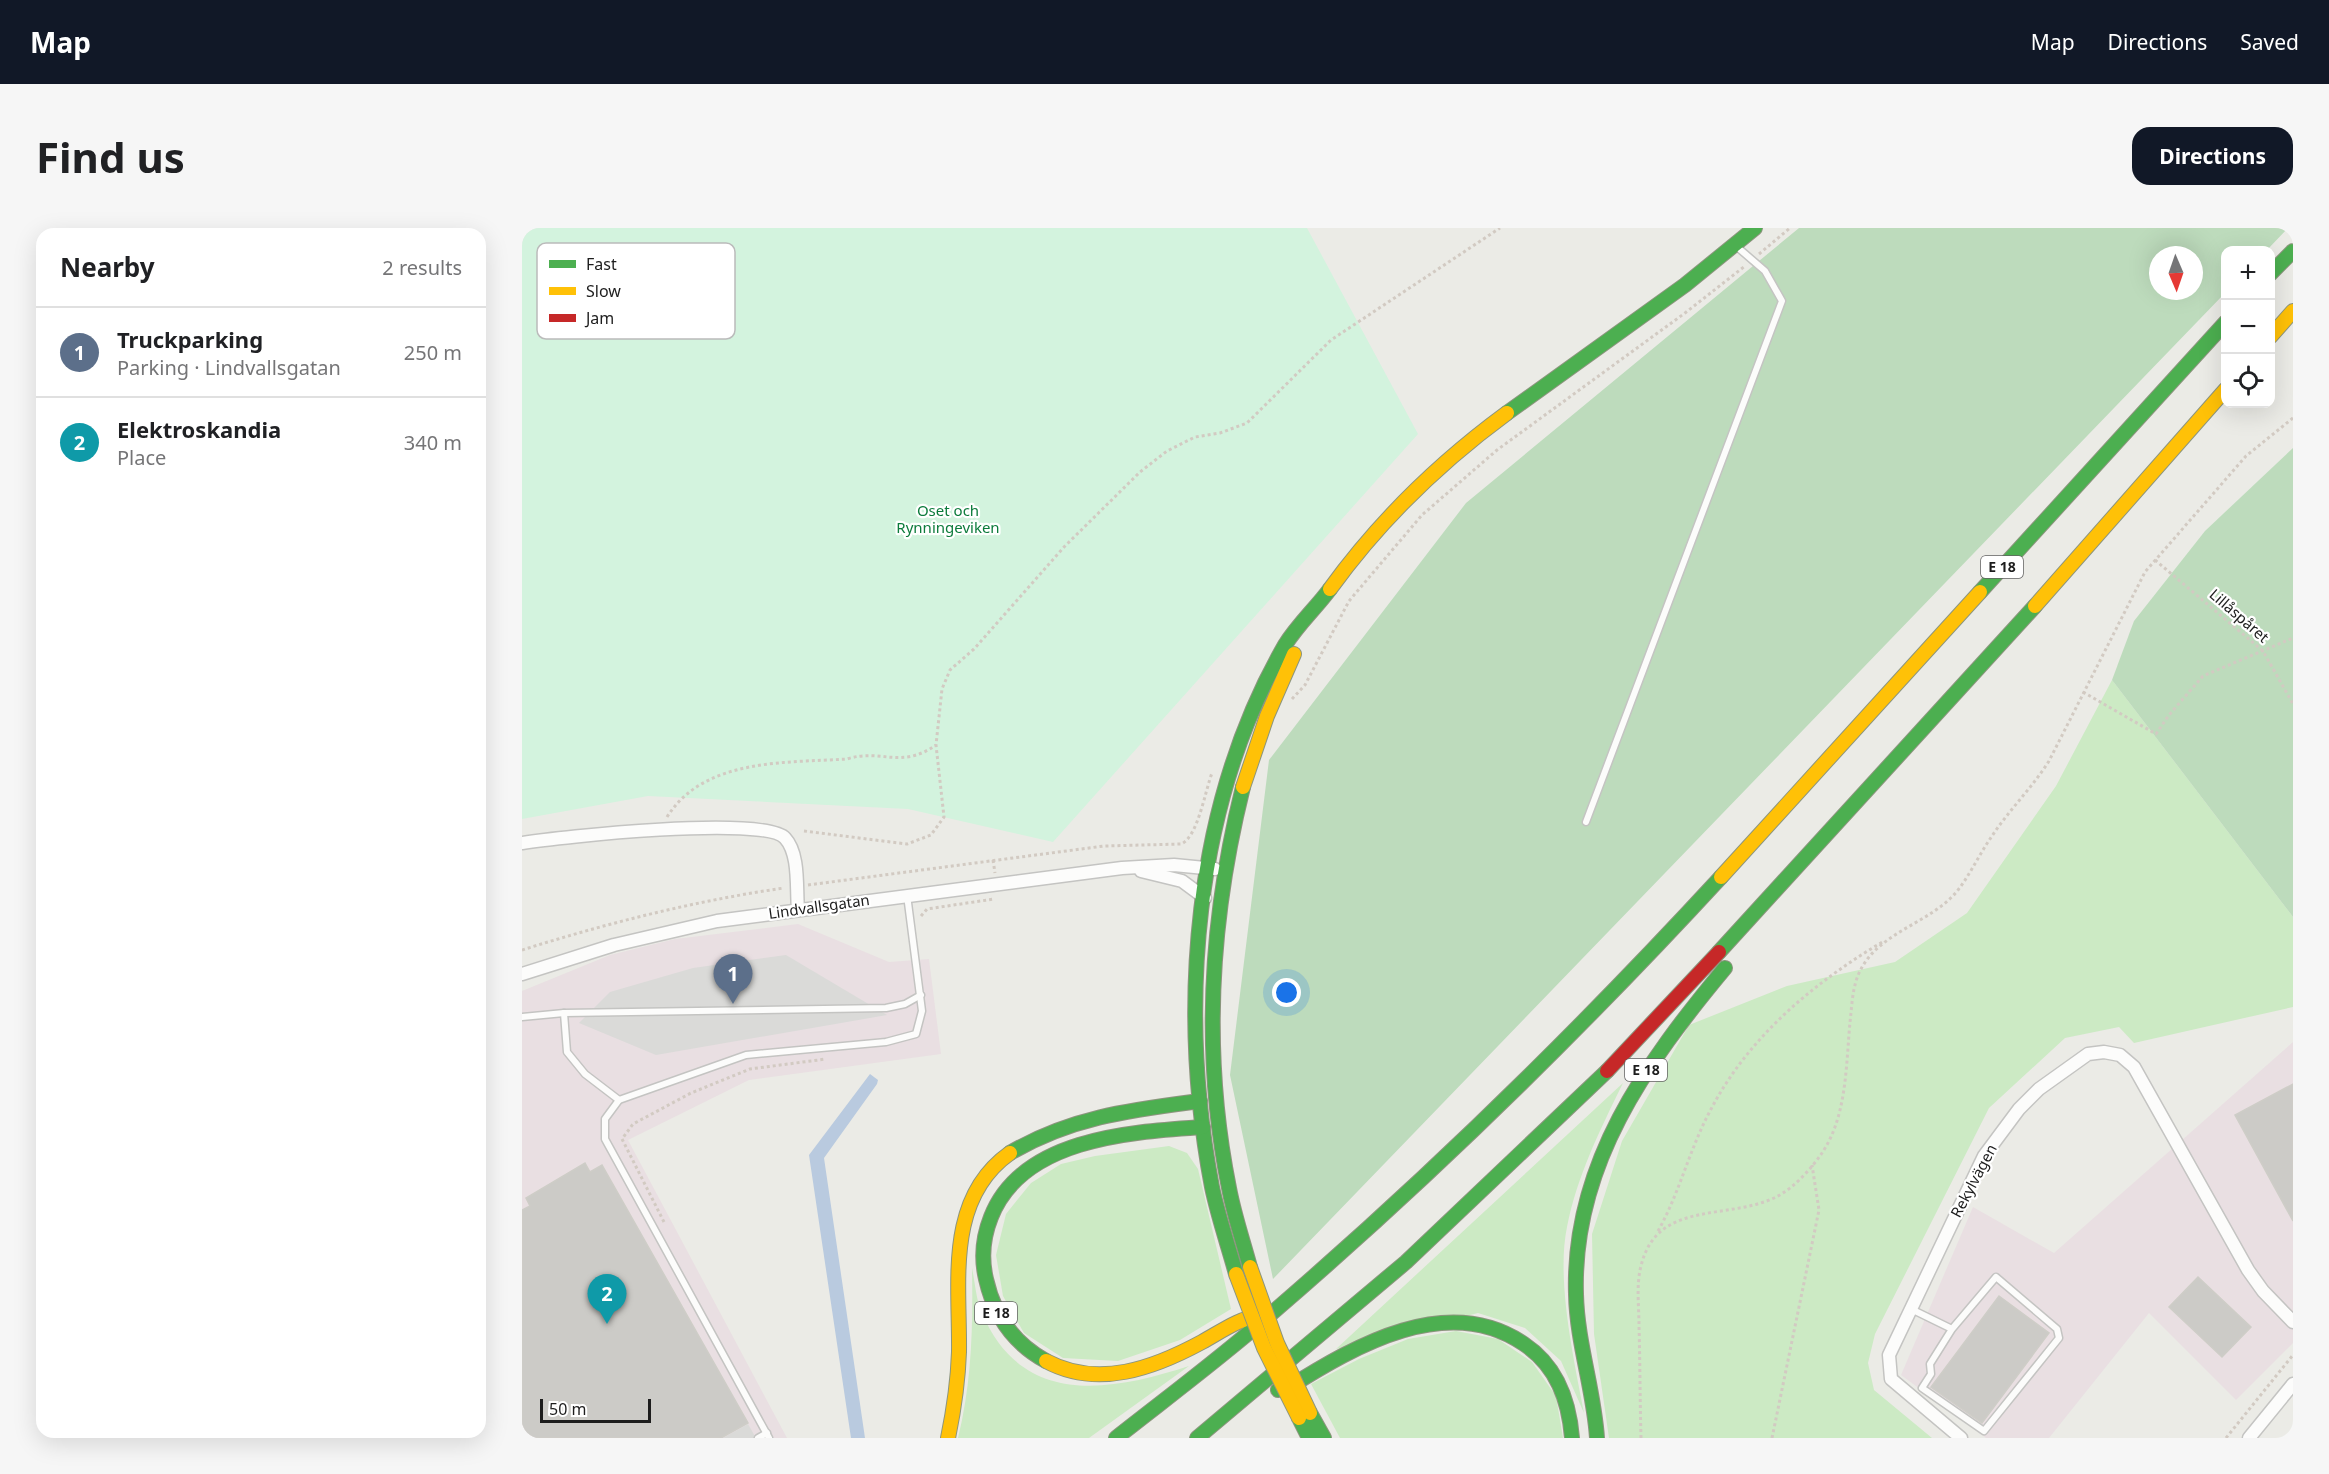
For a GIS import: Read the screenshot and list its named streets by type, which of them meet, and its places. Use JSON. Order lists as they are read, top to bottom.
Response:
{
  "streets": {
    "main road": ["E 18"],
    "street": ["Lindvallsgatan", "Rekylvägen"],
    "path": ["Lillåspåret"]
  },
  "parks": ["Oset och Rynningeviken"],
  "legend": ["Fast", "Slow", "Jam"],
  "scale_bar": "50 m",
  "north": "bottom",
  "page": {
    "header": "Map",
    "nav": ["Map", "Directions", "Saved"],
    "buttons": "Directions",
    "title": "Find us",
    "heading": ["Nearby", "2 results"],
    "map_buttons": ["+", "−"],
    "list": [
      {
        "mark": "1",
        "name": "Truckparking",
        "note": "Parking · Lindvallsgatan",
        "value": "250 m"
      },
      {
        "mark": "2",
        "name": "Elektroskandia",
        "note": "Place",
        "value": "340 m"
      }
    ],
    "pins": ["1", "2"],
    "scale": "50 m"
  }
}
